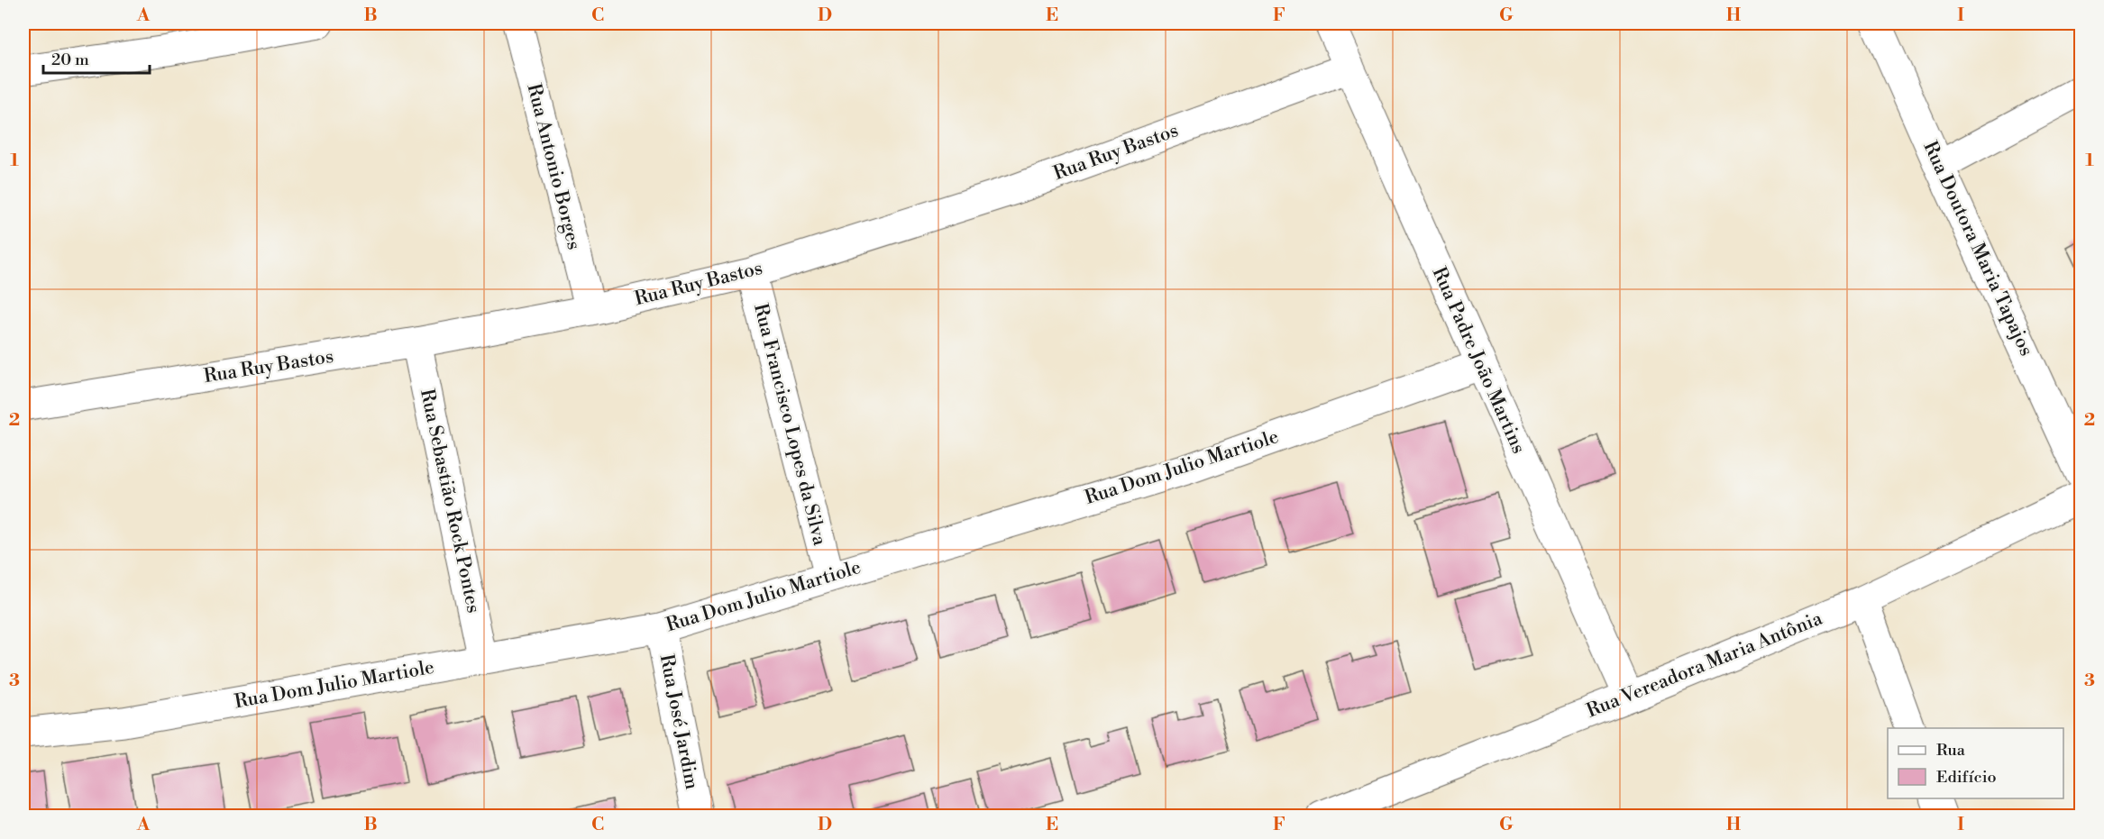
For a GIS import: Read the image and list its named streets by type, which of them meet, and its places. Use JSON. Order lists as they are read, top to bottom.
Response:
{
  "streets": {
    "street": [
      "Rua Ruy Bastos",
      "Rua Antonio Borges",
      "Rua Doutora Maria Tapajos",
      "Rua Padre João Martins",
      "Rua Francisco Lopes da Silva",
      "Rua Dom Julio Martiole",
      "Rua Sebastião Rock Pontes",
      "Rua Vereadora Maria Antônia",
      "Rua José Jardim"
    ]
  },
  "crossings": [
    ["Rua Ruy Bastos", "Rua Antonio Borges"],
    ["Rua Ruy Bastos", "Rua Padre João Martins"],
    ["Rua Ruy Bastos", "Rua Francisco Lopes da Silva"],
    ["Rua Ruy Bastos", "Rua Sebastião Rock Pontes"],
    ["Rua Padre João Martins", "Rua Dom Julio Martiole"],
    ["Rua Padre João Martins", "Rua Vereadora Maria Antônia"],
    ["Rua Francisco Lopes da Silva", "Rua Dom Julio Martiole"],
    ["Rua Dom Julio Martiole", "Rua Sebastião Rock Pontes"],
    ["Rua Dom Julio Martiole", "Rua José Jardim"]
  ],
  "legend": ["Rua", "Edifício"],
  "scale_bar": "20 m",
  "grid": {
    "columns": [
      "A",
      "B",
      "C",
      "D",
      "E",
      "F",
      "G",
      "H",
      "I"
    ],
    "rows": ["1", "2", "3"]
  }
}
